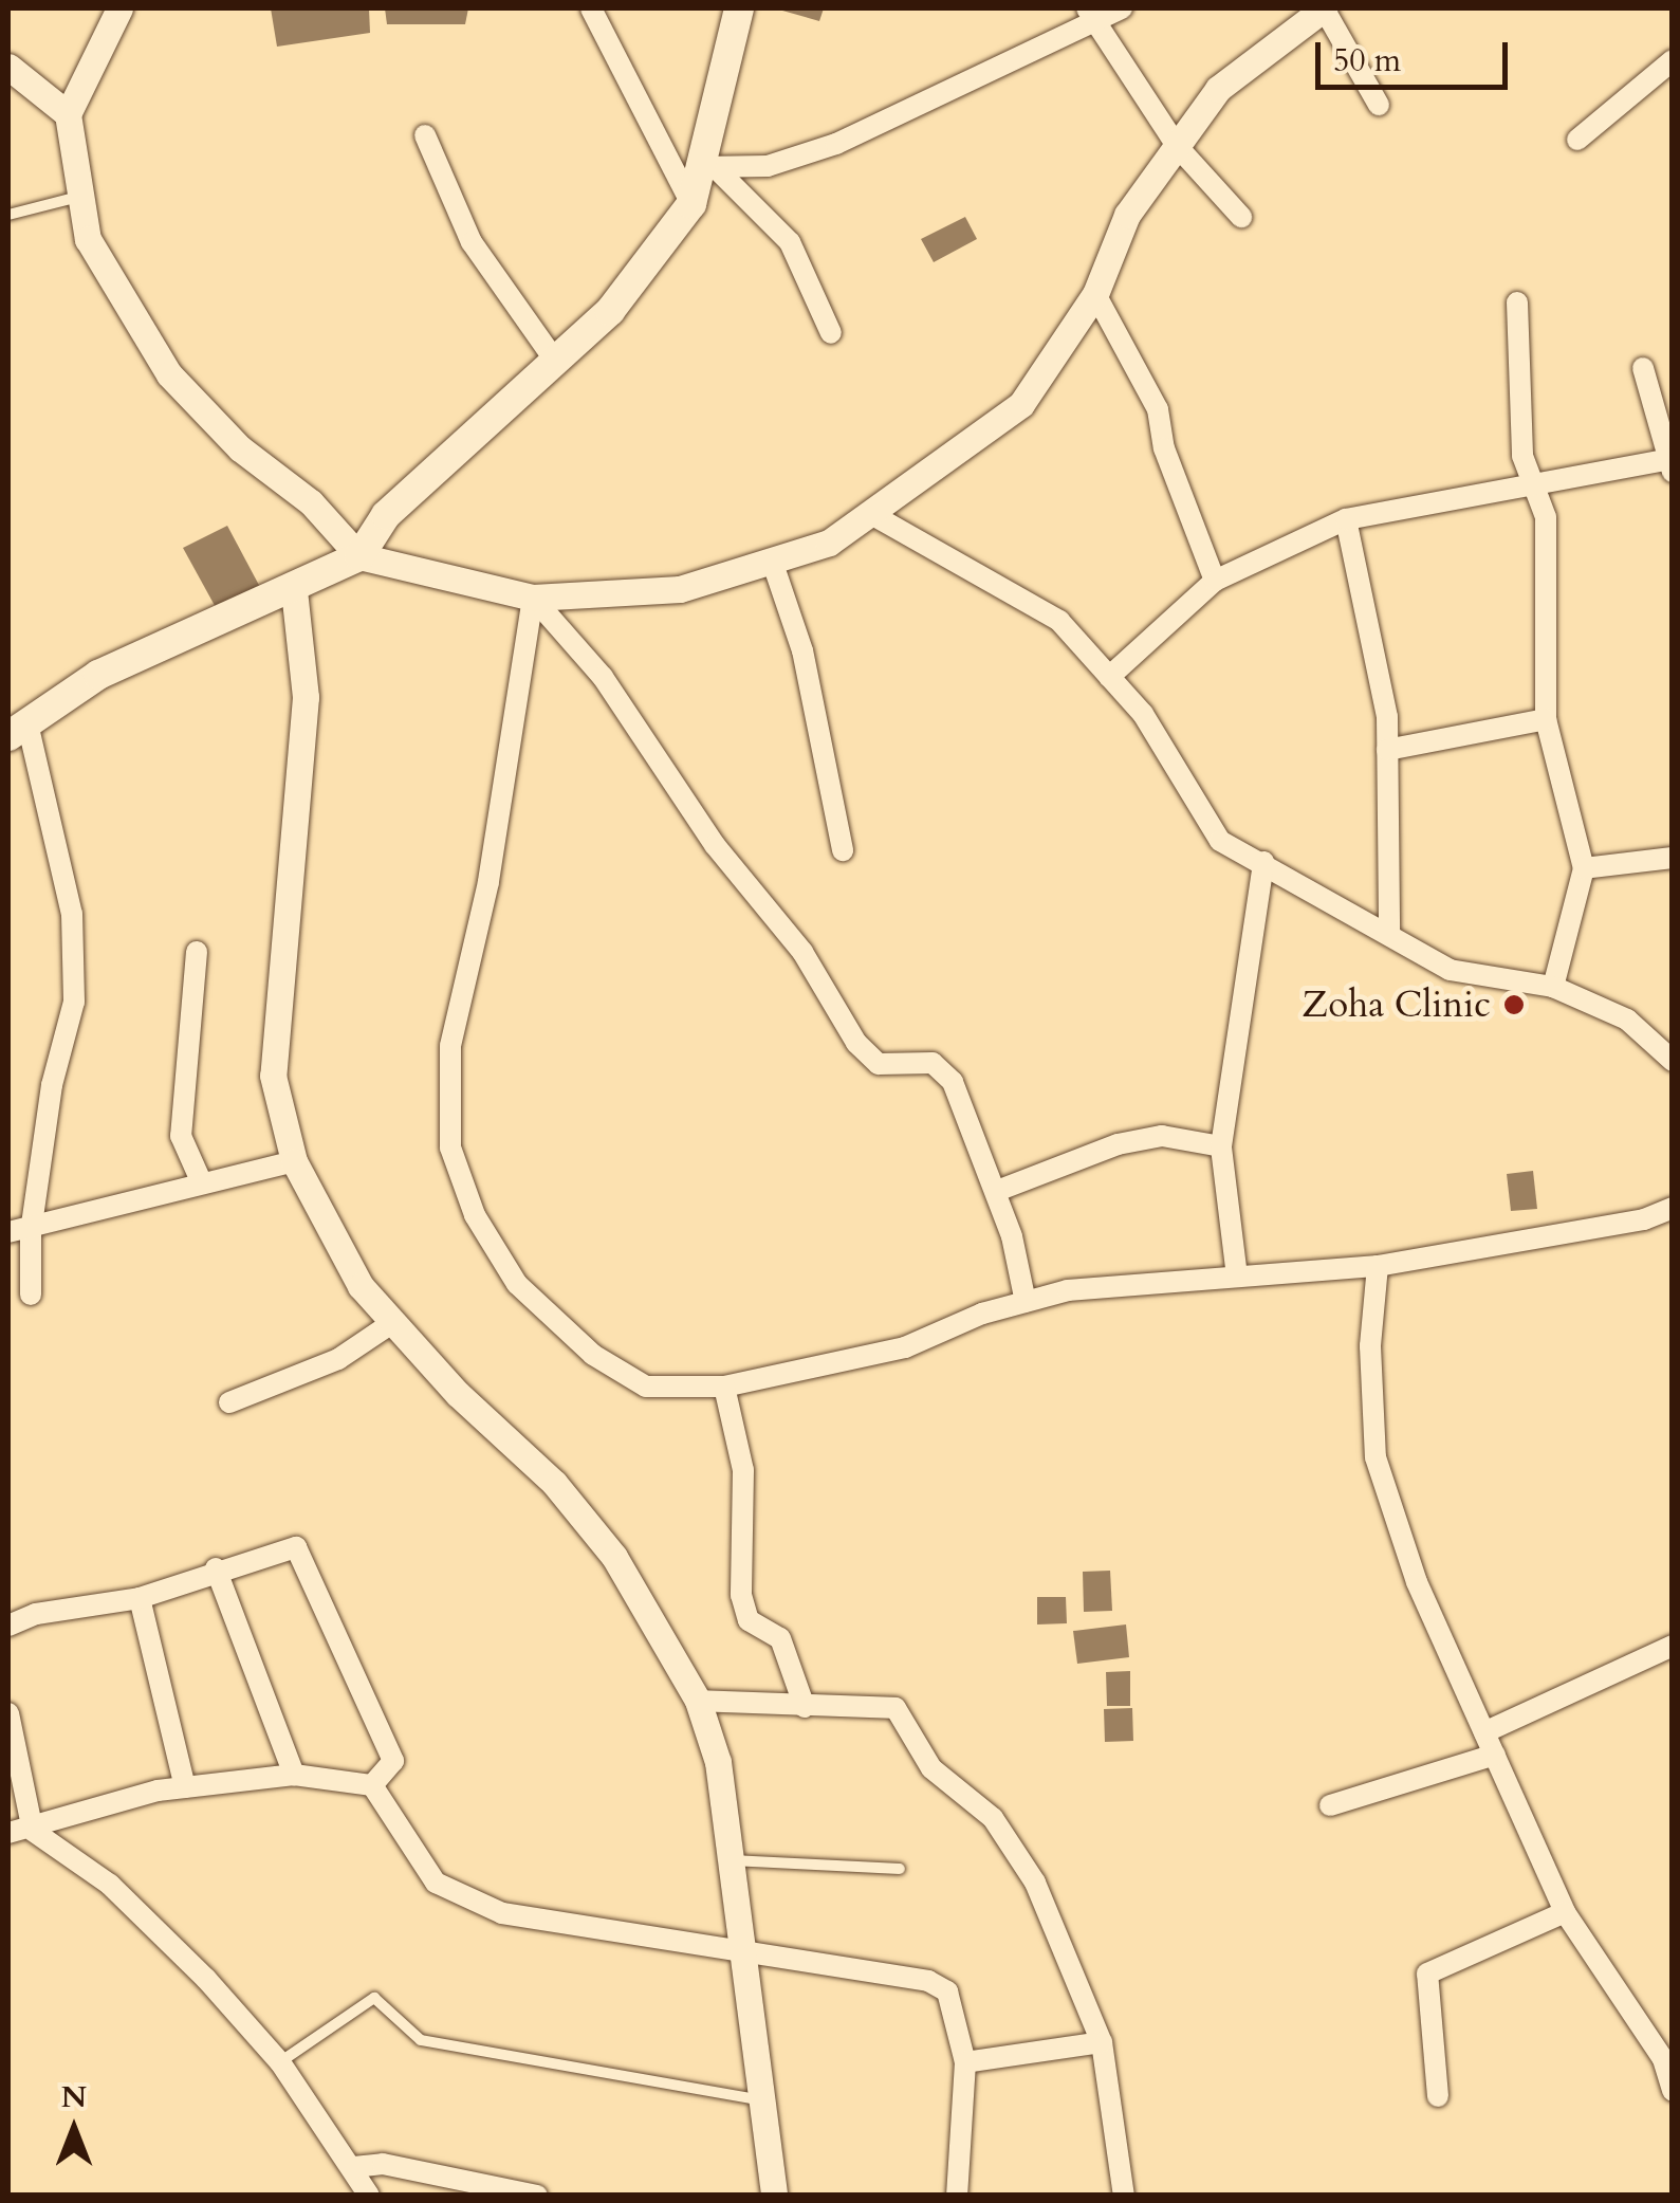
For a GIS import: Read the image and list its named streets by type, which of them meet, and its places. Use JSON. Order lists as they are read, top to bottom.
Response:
{
  "places": ["Zoha Clinic"],
  "scale_bar": "50 m",
  "north": "top"
}
